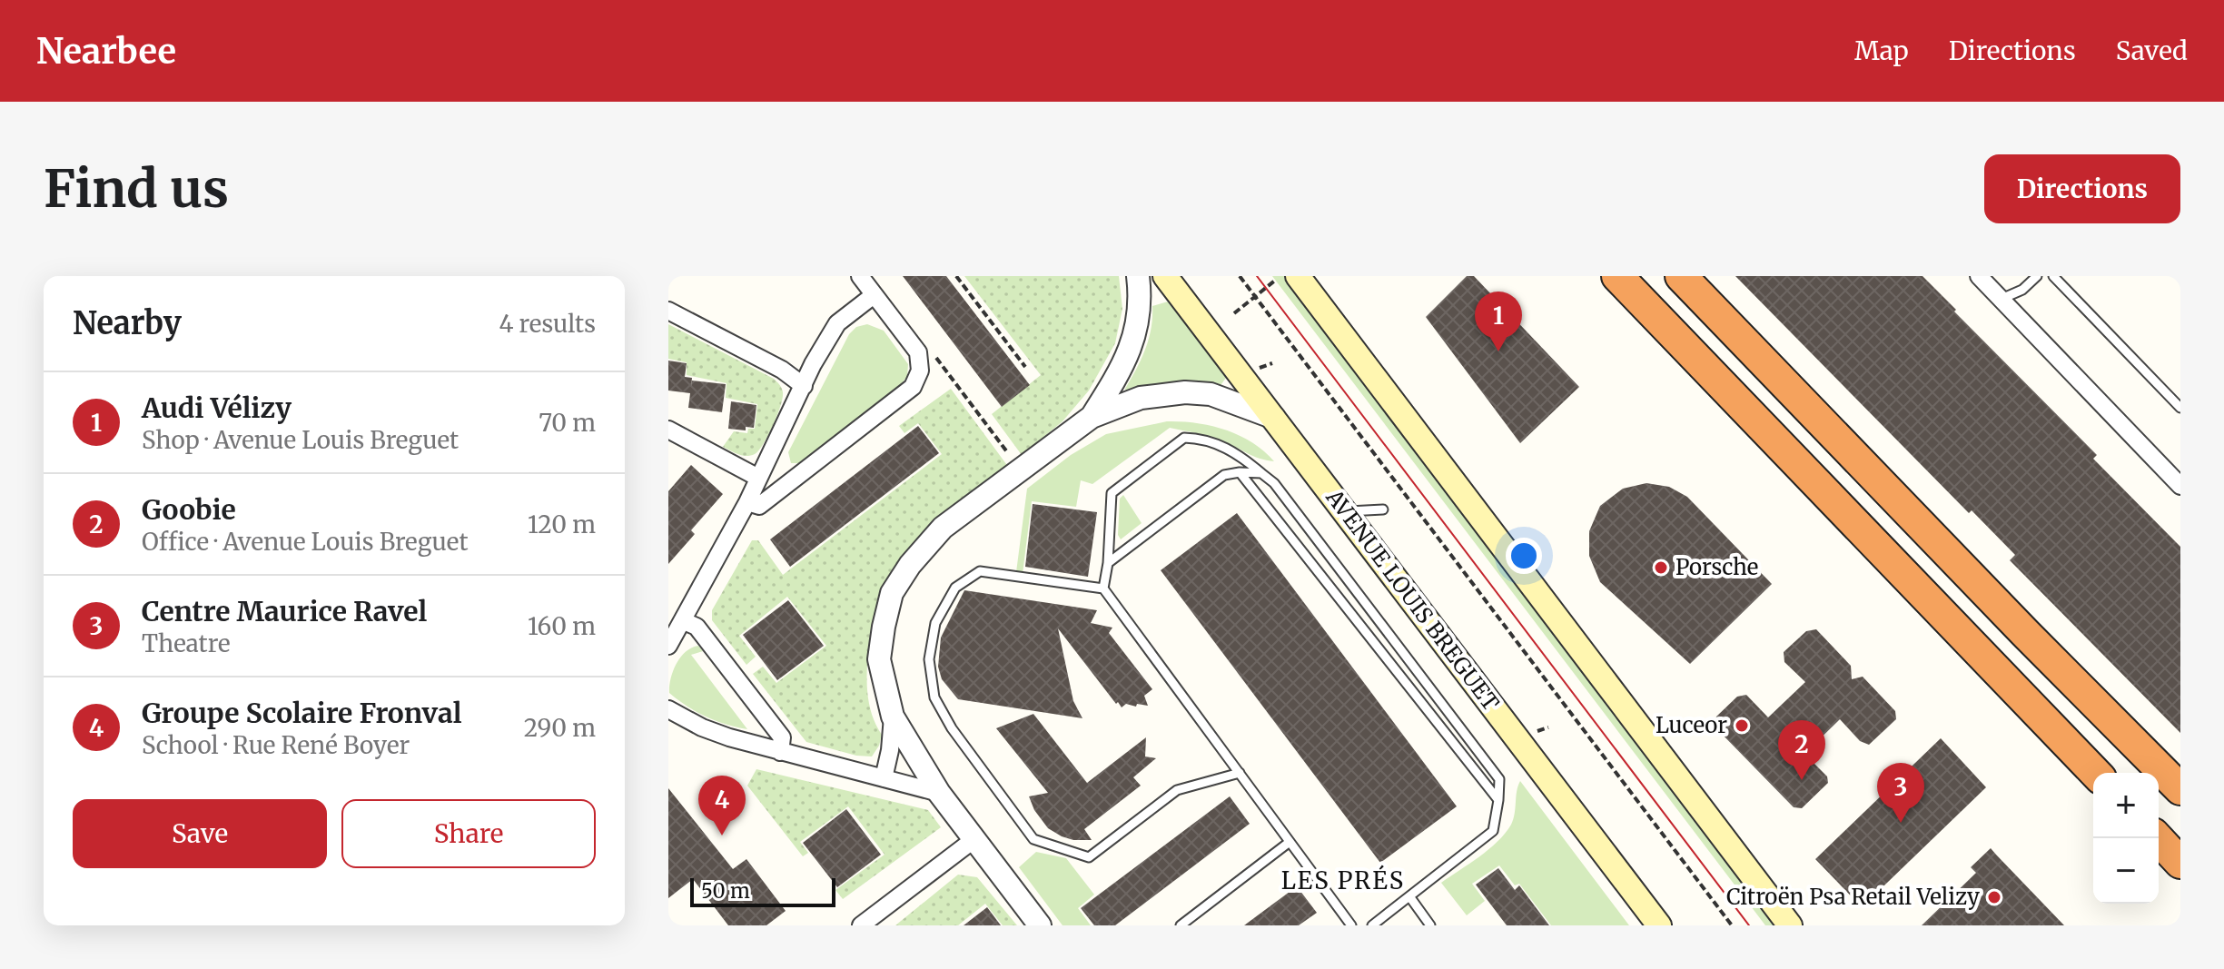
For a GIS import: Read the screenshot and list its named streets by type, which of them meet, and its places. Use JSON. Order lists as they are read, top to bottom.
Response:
{
  "streets": {
    "main road": ["AVENUE LOUIS BREGUET"]
  },
  "districts": ["LES PRÉS"],
  "places": ["Porsche", "Luceor", "Citroën Psa Retail Velizy"],
  "scale_bar": "50 m",
  "page": {
    "header": "Nearbee",
    "nav": ["Map", "Directions", "Saved"],
    "buttons": [
      "Directions",
      ["Save", "Share"]
    ],
    "title": "Find us",
    "heading": ["Nearby", "4 results"],
    "pins": [
      "1",
      "2",
      "3",
      "4"
    ],
    "list": [
      {
        "mark": "1",
        "name": "Audi Vélizy",
        "note": "Shop · Avenue Louis Breguet",
        "value": "70 m"
      },
      {
        "mark": "2",
        "name": "Goobie",
        "note": "Office · Avenue Louis Breguet",
        "value": "120 m"
      },
      {
        "mark": "3",
        "name": "Centre Maurice Ravel",
        "note": "Theatre",
        "value": "160 m"
      },
      {
        "mark": "4",
        "name": "Groupe Scolaire Fronval",
        "note": "School · Rue René Boyer",
        "value": "290 m"
      }
    ],
    "map_buttons": ["+", "−"],
    "scale": "50 m"
  }
}
